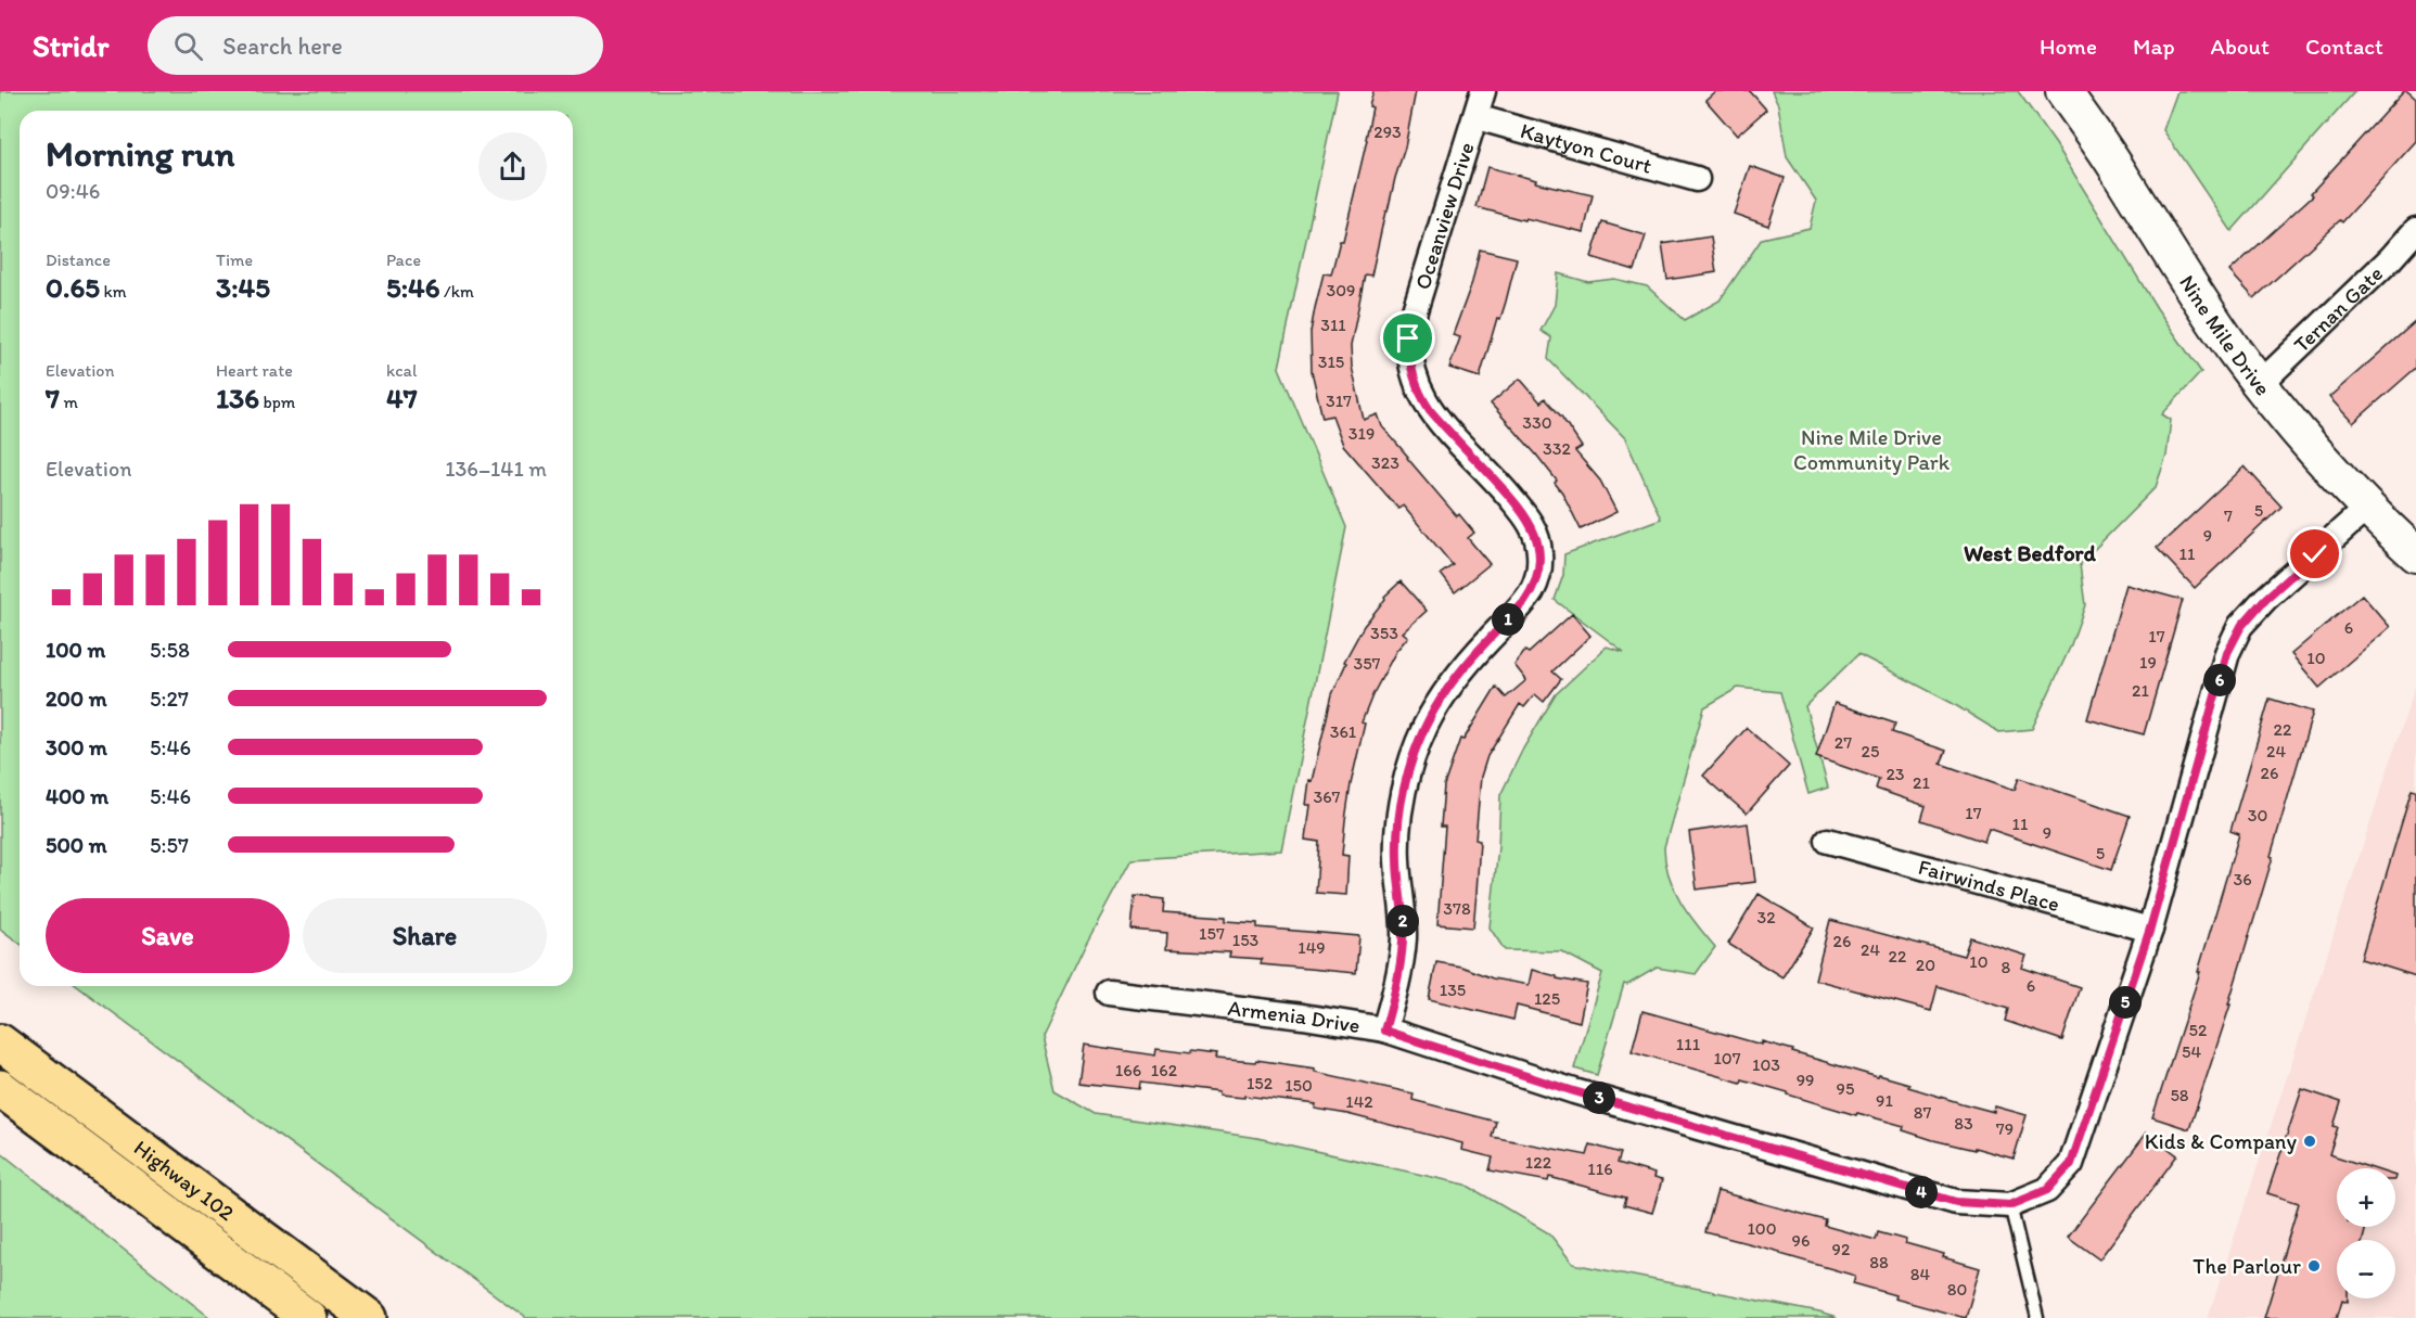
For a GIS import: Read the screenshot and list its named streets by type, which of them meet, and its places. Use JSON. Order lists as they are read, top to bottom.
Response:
{
  "streets": {
    "highway": ["Highway 102"],
    "street": [
      "Kaytyon Court",
      "Oceanview Drive",
      "Ternan Gate",
      "Nine Mile Drive",
      "Fairwinds Place",
      "Armenia Drive"
    ]
  },
  "crossings": [
    ["Kaytyon Court", "Oceanview Drive"],
    ["Oceanview Drive", "Armenia Drive"],
    ["Ternan Gate", "Nine Mile Drive"],
    ["Nine Mile Drive", "Armenia Drive"],
    ["Fairwinds Place", "Armenia Drive"]
  ],
  "districts": ["West Bedford"],
  "parks": ["Nine Mile Drive Community Park"],
  "places": ["Kids & Company", "The Parlour"],
  "house_numbers": [
    "293",
    "309",
    "311",
    "315",
    "317",
    "330",
    "319",
    "332",
    "323",
    "5",
    "7",
    "9",
    "11",
    "6",
    "353",
    "17",
    "10",
    "19",
    "357",
    "21",
    "22",
    "361",
    "27",
    "25",
    "24",
    "26",
    "23",
    "21",
    "367",
    "17",
    "30",
    "11",
    "9",
    "5",
    "36",
    "378",
    "32",
    "157",
    "153",
    "26",
    "149",
    "24",
    "22",
    "10",
    "20",
    "8",
    "6",
    "135",
    "125",
    "52",
    "111",
    "54",
    "107",
    "103",
    "166",
    "162",
    "99",
    "152",
    "150",
    "95",
    "58",
    "91",
    "142",
    "87",
    "83",
    "79",
    "122",
    "116",
    "100",
    "96",
    "92",
    "88",
    "84",
    "80"
  ],
  "page": {
    "header": "Stridr",
    "search": "Search here",
    "nav": [
      "Home",
      "Map",
      "About",
      "Contact"
    ],
    "heading": ["Morning run", "09:46"],
    "stats": [
      ["Distance", "0.65 km"],
      ["Time", "3:45"],
      ["Pace", "5:46 /km"],
      ["Elevation", "7 m"],
      ["Heart rate", "136 bpm"],
      ["kcal", "47"]
    ],
    "chart": ["Elevation", "136–141 m"],
    "pins": [
      "1",
      "6",
      "2",
      "5",
      "3",
      "4"
    ],
    "list": [
      {
        "name": "100 m",
        "note": "5:58"
      },
      {
        "name": "200 m",
        "note": "5:27"
      },
      {
        "name": "300 m",
        "note": "5:46"
      },
      {
        "name": "400 m",
        "note": "5:46"
      },
      {
        "name": "500 m",
        "note": "5:57"
      }
    ],
    "buttons": ["Save", "Share"],
    "map_buttons": ["+", "−"]
  }
}
